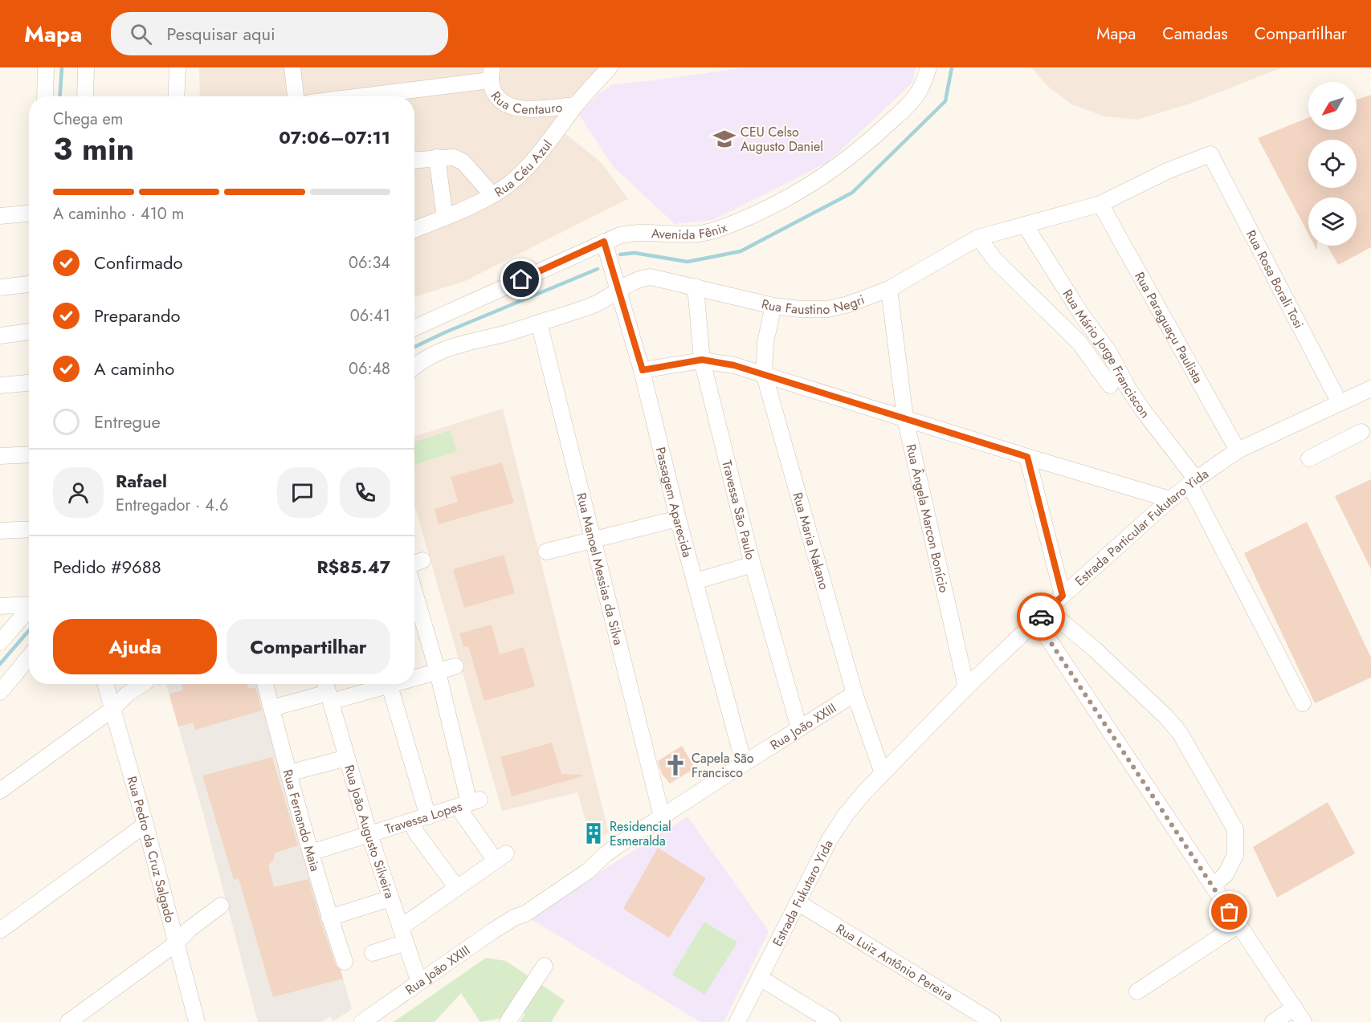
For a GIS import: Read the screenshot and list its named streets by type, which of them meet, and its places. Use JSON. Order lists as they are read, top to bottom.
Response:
{
  "streets": {
    "street": [
      "Rua Centauro",
      "Rua Céu Azul",
      "Avenida Fênix",
      "Rua Rosa Borali Tosi",
      "Rua Faustino Negri",
      "Rua Paraguaçu Paulista",
      "Rua Mário Jorge Franciscon",
      "Passagem Aparecida",
      "Travessa São Paulo",
      "Rua Ângela Marcon Bonício",
      "Estrada Particular Fukutaro Yida",
      "Rua Maria Nakano",
      "Rua Manoel Messias da Silva",
      "Rua João XXIII",
      "Travessa Lopes",
      "Rua Fernando Maia",
      "Rua João Augusto Silveira",
      "Rua Pedro da Cruz Salgado",
      "Estrada Fukutaro Yida",
      "Rua Luiz Antônio Pereira"
    ]
  },
  "crossings": [
    ["Rua Centauro", "Rua Céu Azul"],
    ["Avenida Fênix", "Passagem Aparecida"],
    ["Rua Rosa Borali Tosi", "Rua Faustino Negri"],
    ["Rua Rosa Borali Tosi", "Estrada Particular Fukutaro Yida"],
    ["Rua Faustino Negri", "Rua Paraguaçu Paulista"],
    ["Rua Faustino Negri", "Rua Mário Jorge Franciscon"],
    ["Rua Faustino Negri", "Passagem Aparecida"],
    ["Rua Faustino Negri", "Travessa São Paulo"],
    ["Rua Faustino Negri", "Rua Ângela Marcon Bonício"],
    ["Rua Faustino Negri", "Rua Maria Nakano"],
    ["Rua Faustino Negri", "Rua Manoel Messias da Silva"],
    ["Rua Paraguaçu Paulista", "Estrada Particular Fukutaro Yida"],
    ["Rua Mário Jorge Franciscon", "Estrada Particular Fukutaro Yida"],
    ["Passagem Aparecida", "Rua João XXIII"],
    ["Travessa São Paulo", "Rua João XXIII"],
    ["Rua Ângela Marcon Bonício", "Estrada Particular Fukutaro Yida"],
    ["Estrada Particular Fukutaro Yida", "Rua Maria Nakano"],
    ["Estrada Particular Fukutaro Yida", "Estrada Fukutaro Yida"],
    ["Rua Maria Nakano", "Rua João XXIII"],
    ["Rua Maria Nakano", "Estrada Fukutaro Yida"],
    ["Rua Manoel Messias da Silva", "Rua João XXIII"],
    ["Rua João XXIII", "Rua João Augusto Silveira"],
    ["Travessa Lopes", "Rua Fernando Maia"],
    ["Travessa Lopes", "Rua João Augusto Silveira"],
    ["Estrada Fukutaro Yida", "Rua Luiz Antônio Pereira"]
  ],
  "places": {
    "school or university": ["CEU Celso Augusto Daniel"],
    "church": ["Capela São Francisco"],
    "building": ["Residencial Esmeralda"]
  },
  "north": "bottom left",
  "page": {
    "header": "Mapa",
    "search": "Pesquisar aqui",
    "nav": ["Mapa", "Camadas", "Compartilhar"],
    "heading": ["3 min", "Chega em", "07:06–07:11"],
    "panel": [
      "Rafael",
      "Entregador · 4.6",
      "Pedido #9688",
      "R$85.47"
    ],
    "bar": "A caminho · 410 m",
    "list": [
      ["Confirmado", "06:34"],
      ["Preparando", "06:41"],
      ["A caminho", "06:48"],
      "Entregue"
    ],
    "buttons": ["Ajuda", "Compartilhar"]
  }
}
